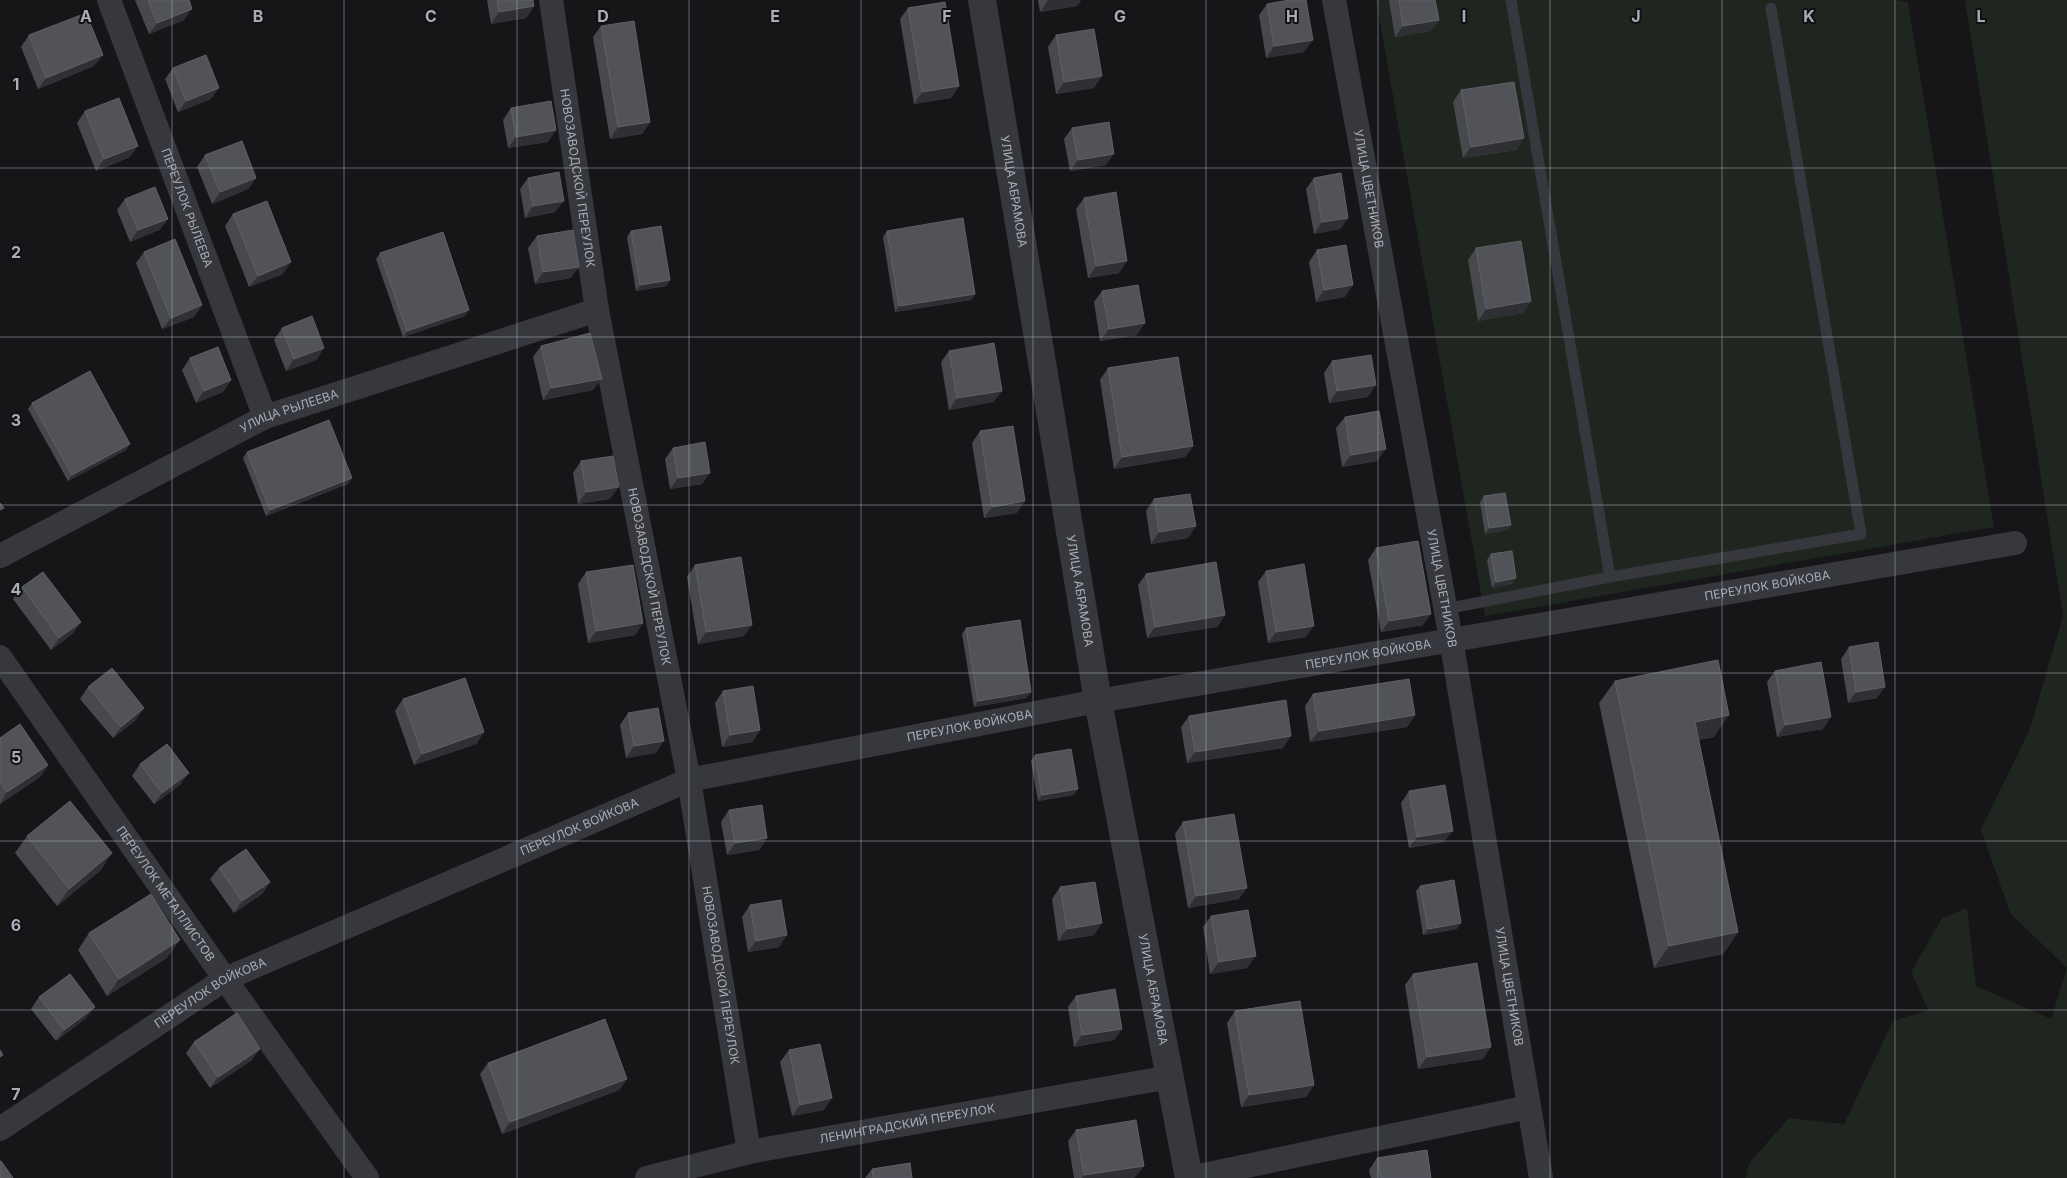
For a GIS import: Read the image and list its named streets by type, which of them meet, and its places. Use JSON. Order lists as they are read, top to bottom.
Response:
{
  "streets": {
    "street": [
      "НОВОЗАВОДСКОЙ ПЕРЕУЛОК",
      "УЛИЦА АБРАМОВА",
      "УЛИЦА ЦВЕТНИКОВ",
      "ПЕРЕУЛОК РЫЛЕЕВА",
      "УЛИЦА РЫЛЕЕВА",
      "ПЕРЕУЛОК ВОЙКОВА",
      "ПЕРЕУЛОК МЕТАЛЛИСТОВ",
      "ЛЕНИНГРАДСКИЙ ПЕРЕУЛОК"
    ]
  },
  "crossings": [
    ["НОВОЗАВОДСКОЙ ПЕРЕУЛОК", "УЛИЦА РЫЛЕЕВА"],
    ["НОВОЗАВОДСКОЙ ПЕРЕУЛОК", "ПЕРЕУЛОК ВОЙКОВА"],
    ["НОВОЗАВОДСКОЙ ПЕРЕУЛОК", "ЛЕНИНГРАДСКИЙ ПЕРЕУЛОК"],
    ["УЛИЦА АБРАМОВА", "ПЕРЕУЛОК ВОЙКОВА"],
    ["УЛИЦА АБРАМОВА", "ЛЕНИНГРАДСКИЙ ПЕРЕУЛОК"],
    ["УЛИЦА ЦВЕТНИКОВ", "ПЕРЕУЛОК ВОЙКОВА"],
    ["ПЕРЕУЛОК РЫЛЕЕВА", "УЛИЦА РЫЛЕЕВА"],
    ["ПЕРЕУЛОК ВОЙКОВА", "ПЕРЕУЛОК МЕТАЛЛИСТОВ"]
  ],
  "grid": {
    "columns": [
      "A",
      "B",
      "C",
      "D",
      "E",
      "F",
      "G",
      "H",
      "I",
      "J",
      "K",
      "L"
    ],
    "rows": [
      "1",
      "2",
      "3",
      "4",
      "5",
      "6",
      "7"
    ]
  }
}
